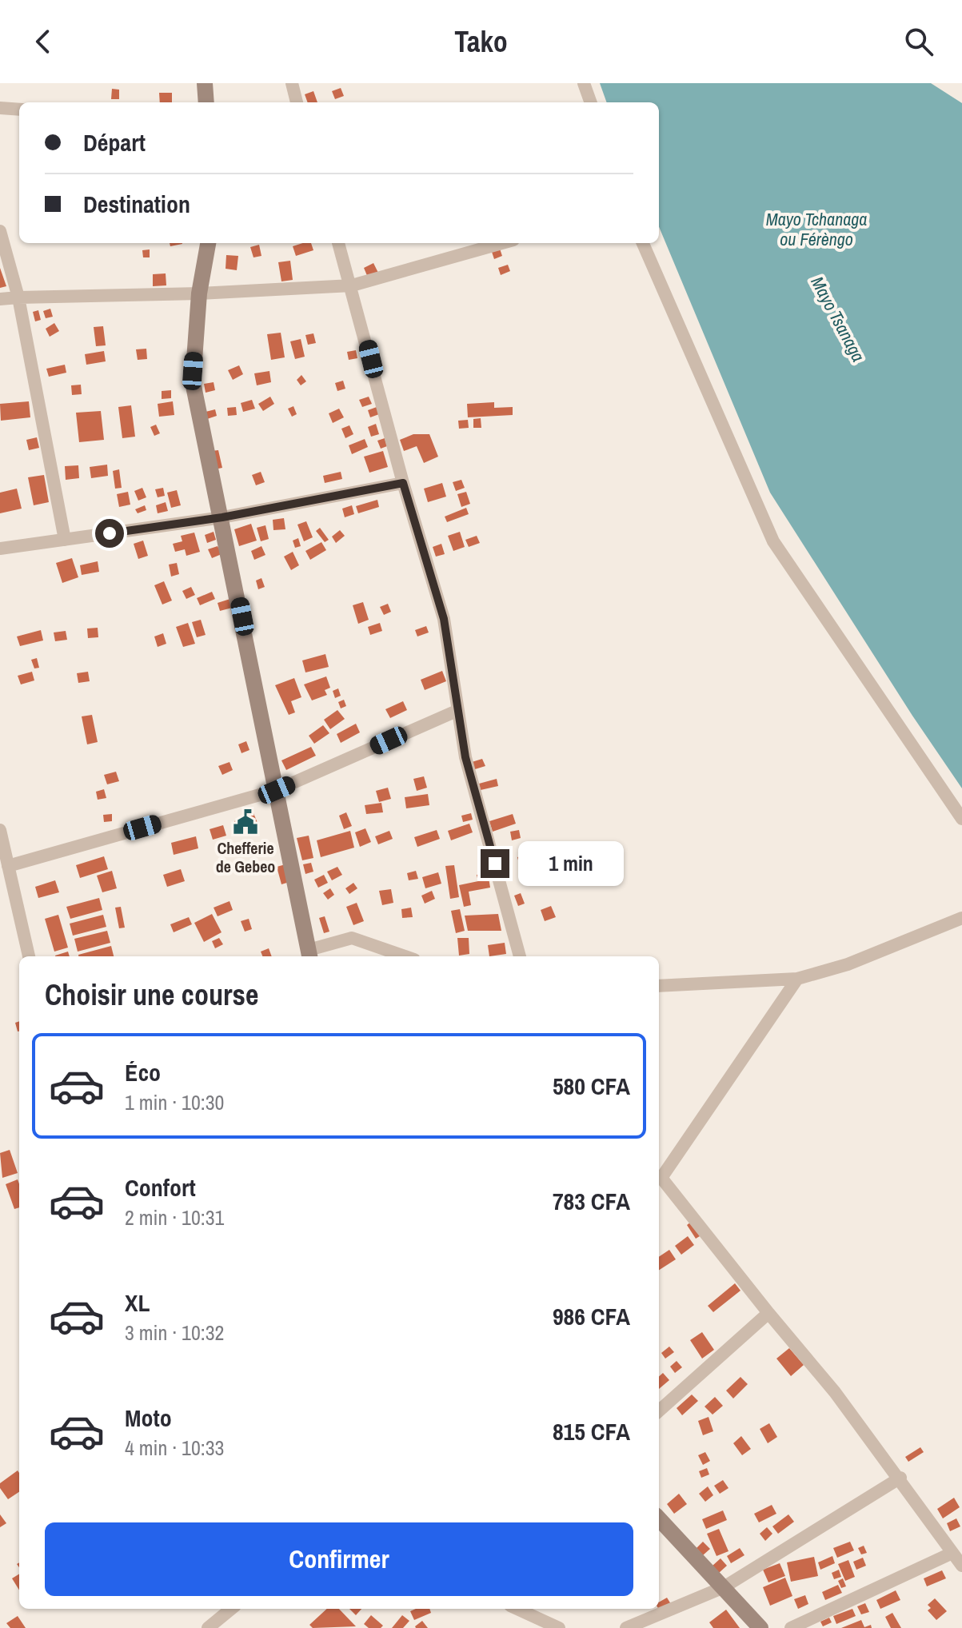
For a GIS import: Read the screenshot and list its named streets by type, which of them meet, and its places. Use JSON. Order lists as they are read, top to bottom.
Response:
{
  "water": ["Mayo Tchanaga ou Férèngo", "Mayo Tsanaga"],
  "places": {
    "public building": ["Chefferie de Gebeo"]
  },
  "page": {
    "header": "Tako",
    "banner": ["Départ", "Destination"],
    "bubble": "1 min",
    "heading": "Choisir une course",
    "list": [
      {
        "name": "Éco",
        "note": "1 min · 10:30",
        "value": "580 CFA"
      },
      {
        "name": "Confort",
        "note": "2 min · 10:31",
        "value": "783 CFA"
      },
      {
        "name": "XL",
        "note": "3 min · 10:32",
        "value": "986 CFA"
      },
      {
        "name": "Moto",
        "note": "4 min · 10:33",
        "value": "815 CFA"
      }
    ],
    "buttons": "Confirmer"
  }
}
